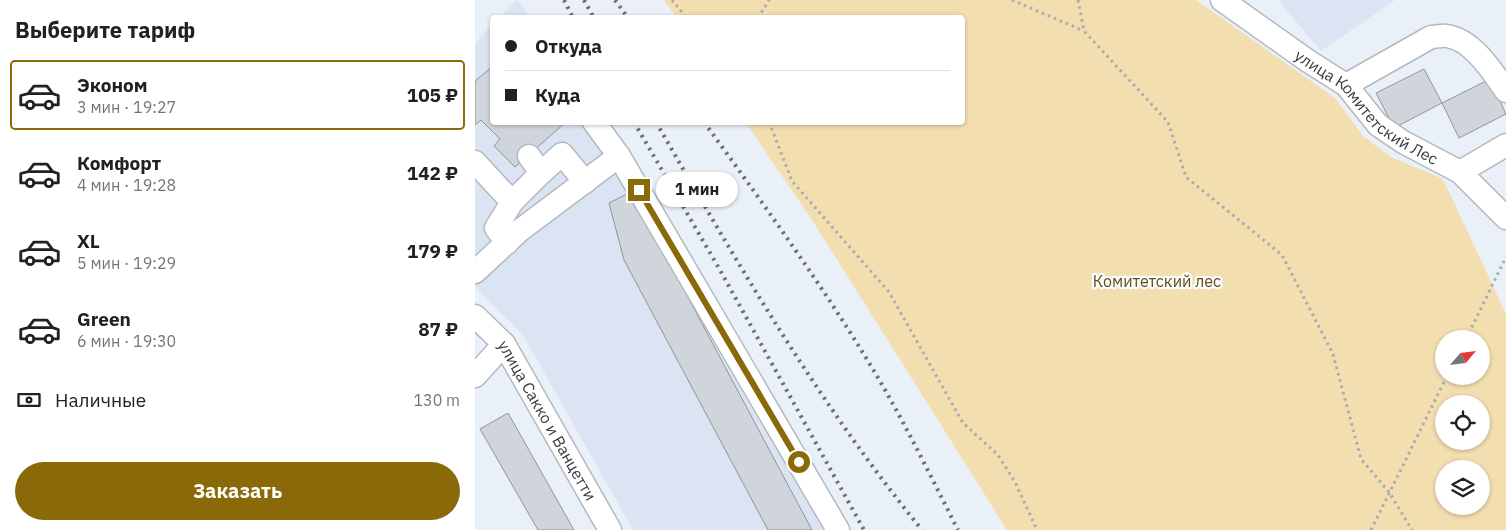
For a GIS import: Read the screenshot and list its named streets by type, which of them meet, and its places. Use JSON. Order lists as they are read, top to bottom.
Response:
{
  "streets": {
    "street": ["улица Комитетский Лес", "улица Сакко и Ванцетти"]
  },
  "parks": ["Комитетский лес"],
  "north": "top right",
  "page": {
    "heading": "Выберите тариф",
    "banner": ["Откуда", "Куда"],
    "list": [
      {
        "name": "Эконом",
        "note": "3 мин · 19:27",
        "value": "105 ₽"
      },
      {
        "name": "Комфорт",
        "note": "4 мин · 19:28",
        "value": "142 ₽"
      },
      {
        "name": "XL",
        "note": "5 мин · 19:29",
        "value": "179 ₽"
      },
      {
        "name": "Green",
        "note": "6 мин · 19:30",
        "value": "87 ₽"
      }
    ],
    "bubble": "1 мин",
    "pay": ["Наличные", "130 m"],
    "buttons": "Заказать"
  }
}
